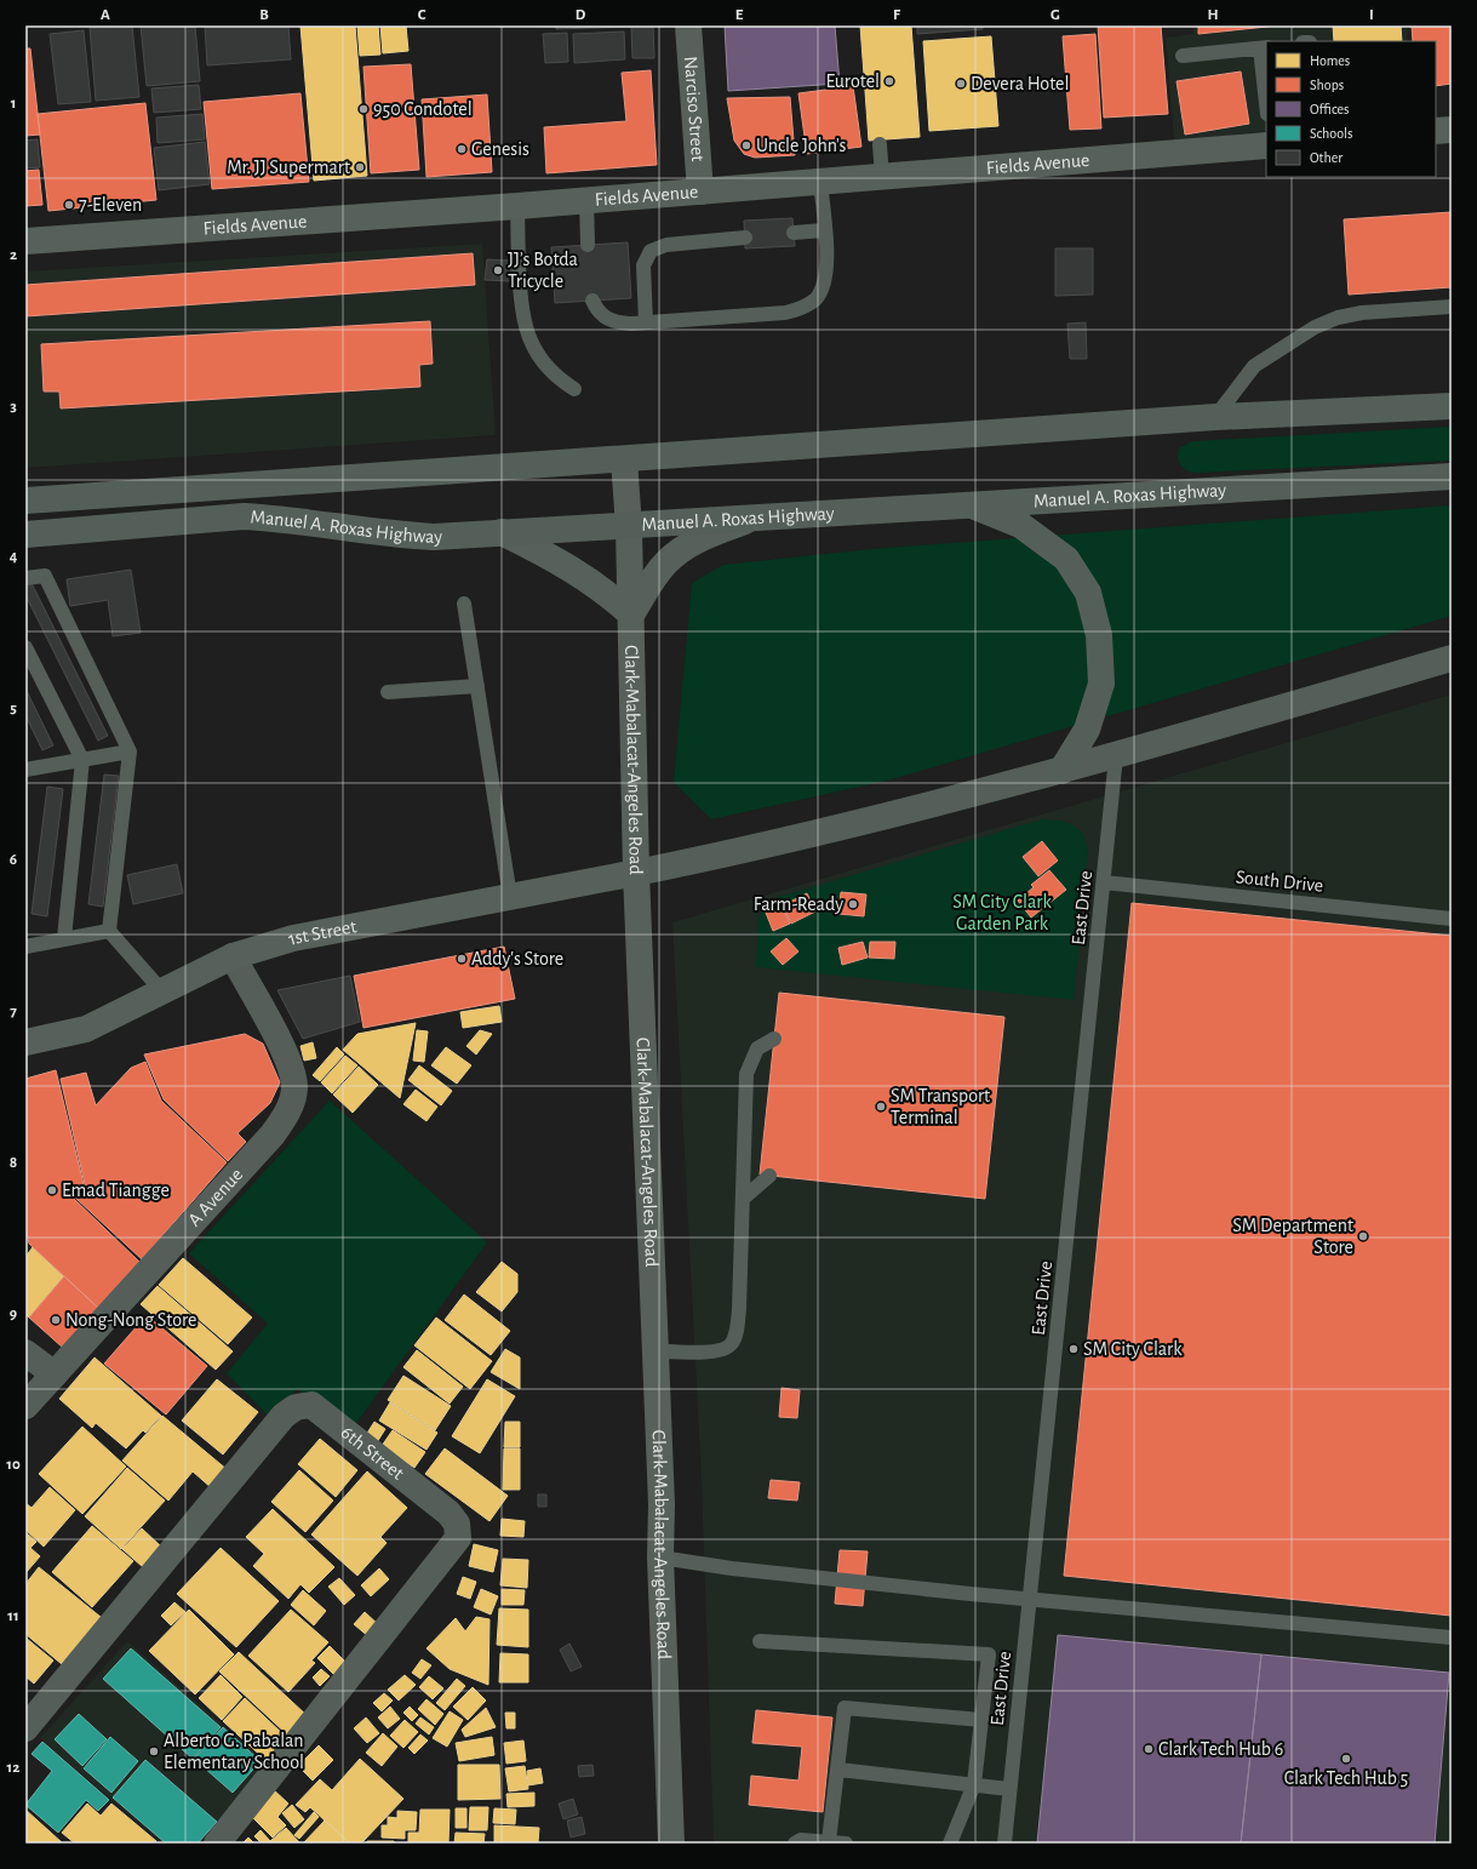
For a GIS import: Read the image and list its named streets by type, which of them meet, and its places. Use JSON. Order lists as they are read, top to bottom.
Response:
{
  "streets": {
    "main road": [
      "Narciso Street",
      "Fields Avenue",
      "Manuel A. Roxas Highway",
      "Clark-Mabalacat-Angeles Road",
      "1st Street"
    ],
    "street": ["A Avenue", "6th Street"],
    "lane": ["South Drive", "East Drive"]
  },
  "crossings": [
    ["Narciso Street", "Fields Avenue"],
    ["Manuel A. Roxas Highway", "Clark-Mabalacat-Angeles Road"],
    ["Clark-Mabalacat-Angeles Road", "1st Street"],
    ["South Drive", "East Drive"],
    ["1st Street", "A Avenue"]
  ],
  "parks": ["SM City Clark Garden Park"],
  "places": [
    "Eurotel",
    "Devera Hotel",
    "950 Condotel",
    "Uncle John's",
    "Genesis",
    "Mr. JJ Supermart",
    "7-Eleven",
    "JJ’s Botda Tricycle",
    "Farm-Ready",
    "Addy's Store",
    "SM Transport Terminal",
    "Emad Tiangge",
    "SM Department Store",
    "Nong-Nong Store",
    "SM City Clark",
    "Clark Tech Hub 6",
    "Alberto G. Pabalan Elementary School",
    "Clark Tech Hub 5"
  ],
  "legend": [
    "Homes",
    "Shops",
    "Offices",
    "Schools",
    "Other"
  ],
  "grid": {
    "columns": [
      "A",
      "B",
      "C",
      "D",
      "E",
      "F",
      "G",
      "H",
      "I"
    ],
    "rows": [
      "1",
      "2",
      "3",
      "4",
      "5",
      "6",
      "7",
      "8",
      "9",
      "10",
      "11",
      "12"
    ]
  }
}
